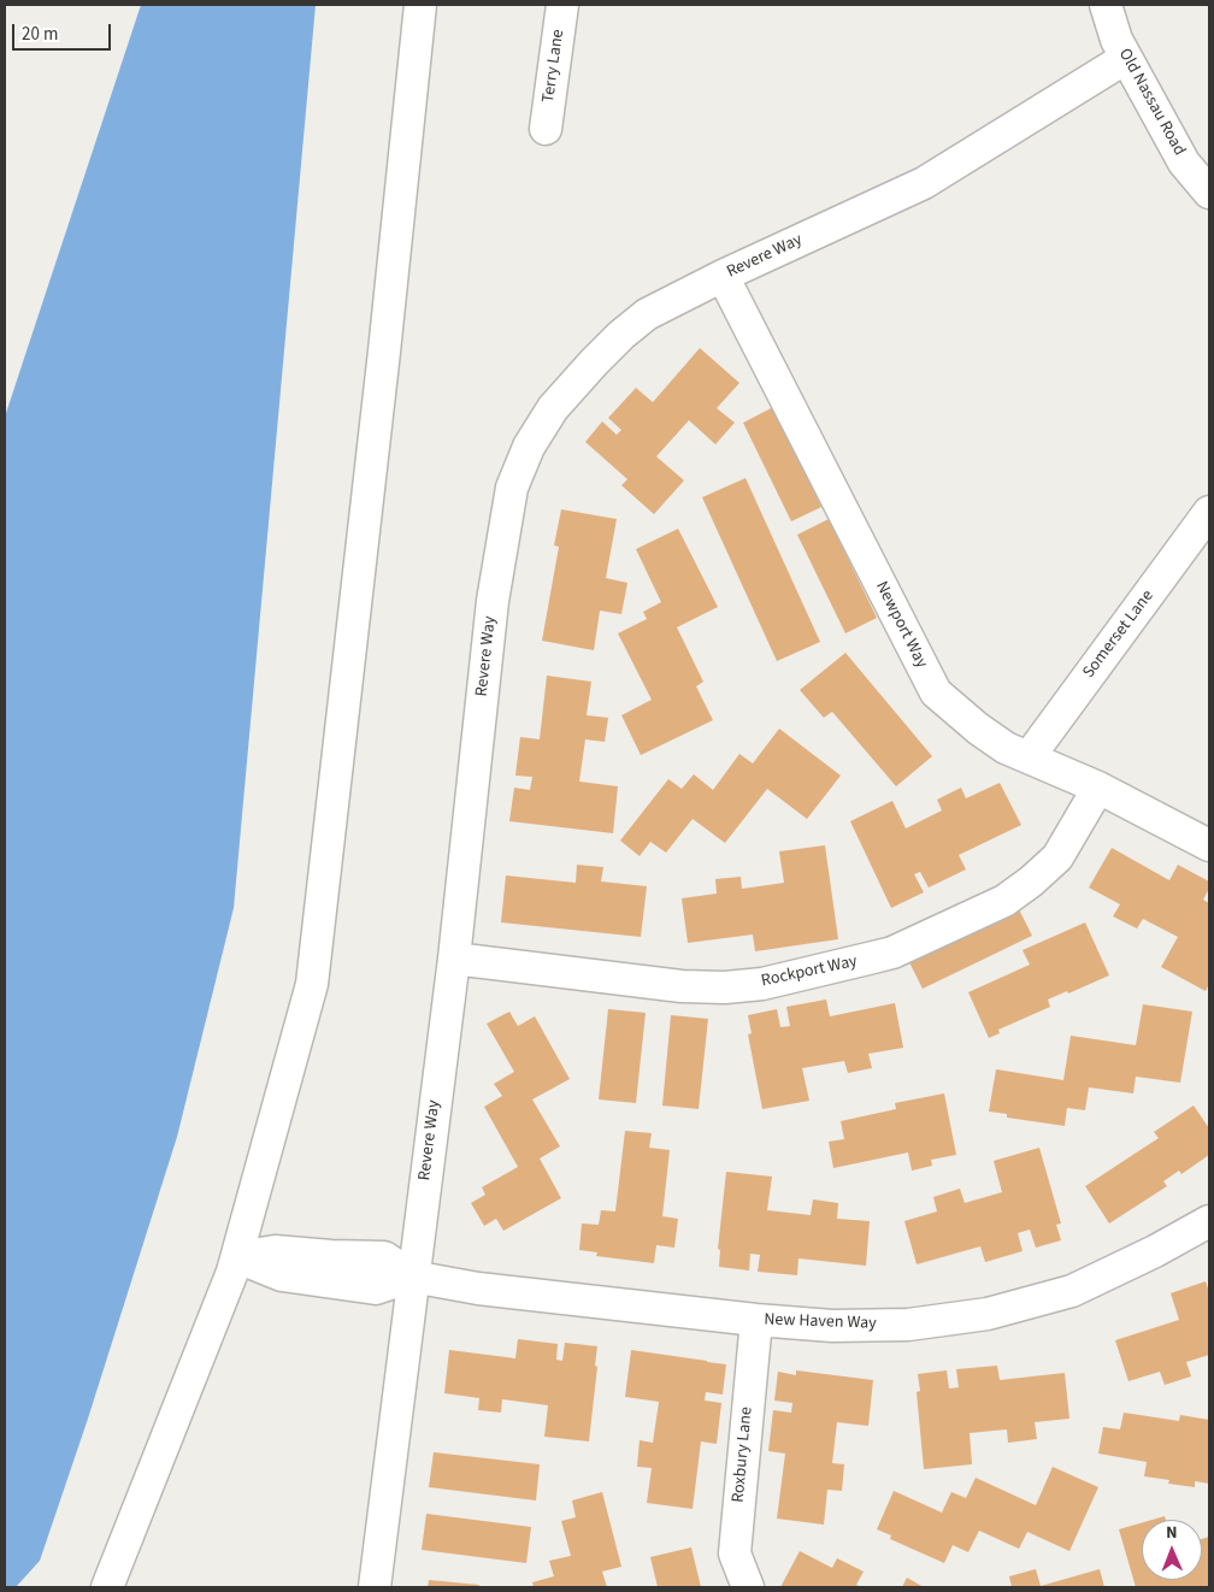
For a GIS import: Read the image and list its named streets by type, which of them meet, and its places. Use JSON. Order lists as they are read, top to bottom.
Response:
{
  "streets": {
    "street": [
      "Terry Lane",
      "Old Nassau Road",
      "Revere Way",
      "Newport Way",
      "Somerset Lane",
      "Rockport Way",
      "New Haven Way",
      "Roxbury Lane"
    ]
  },
  "crossings": [
    ["Old Nassau Road", "Revere Way"],
    ["Revere Way", "Newport Way"],
    ["Revere Way", "Rockport Way"],
    ["Revere Way", "New Haven Way"],
    ["Newport Way", "Somerset Lane"],
    ["Newport Way", "Rockport Way"],
    ["New Haven Way", "Roxbury Lane"]
  ],
  "scale_bar": "20 m",
  "north": "top"
}
